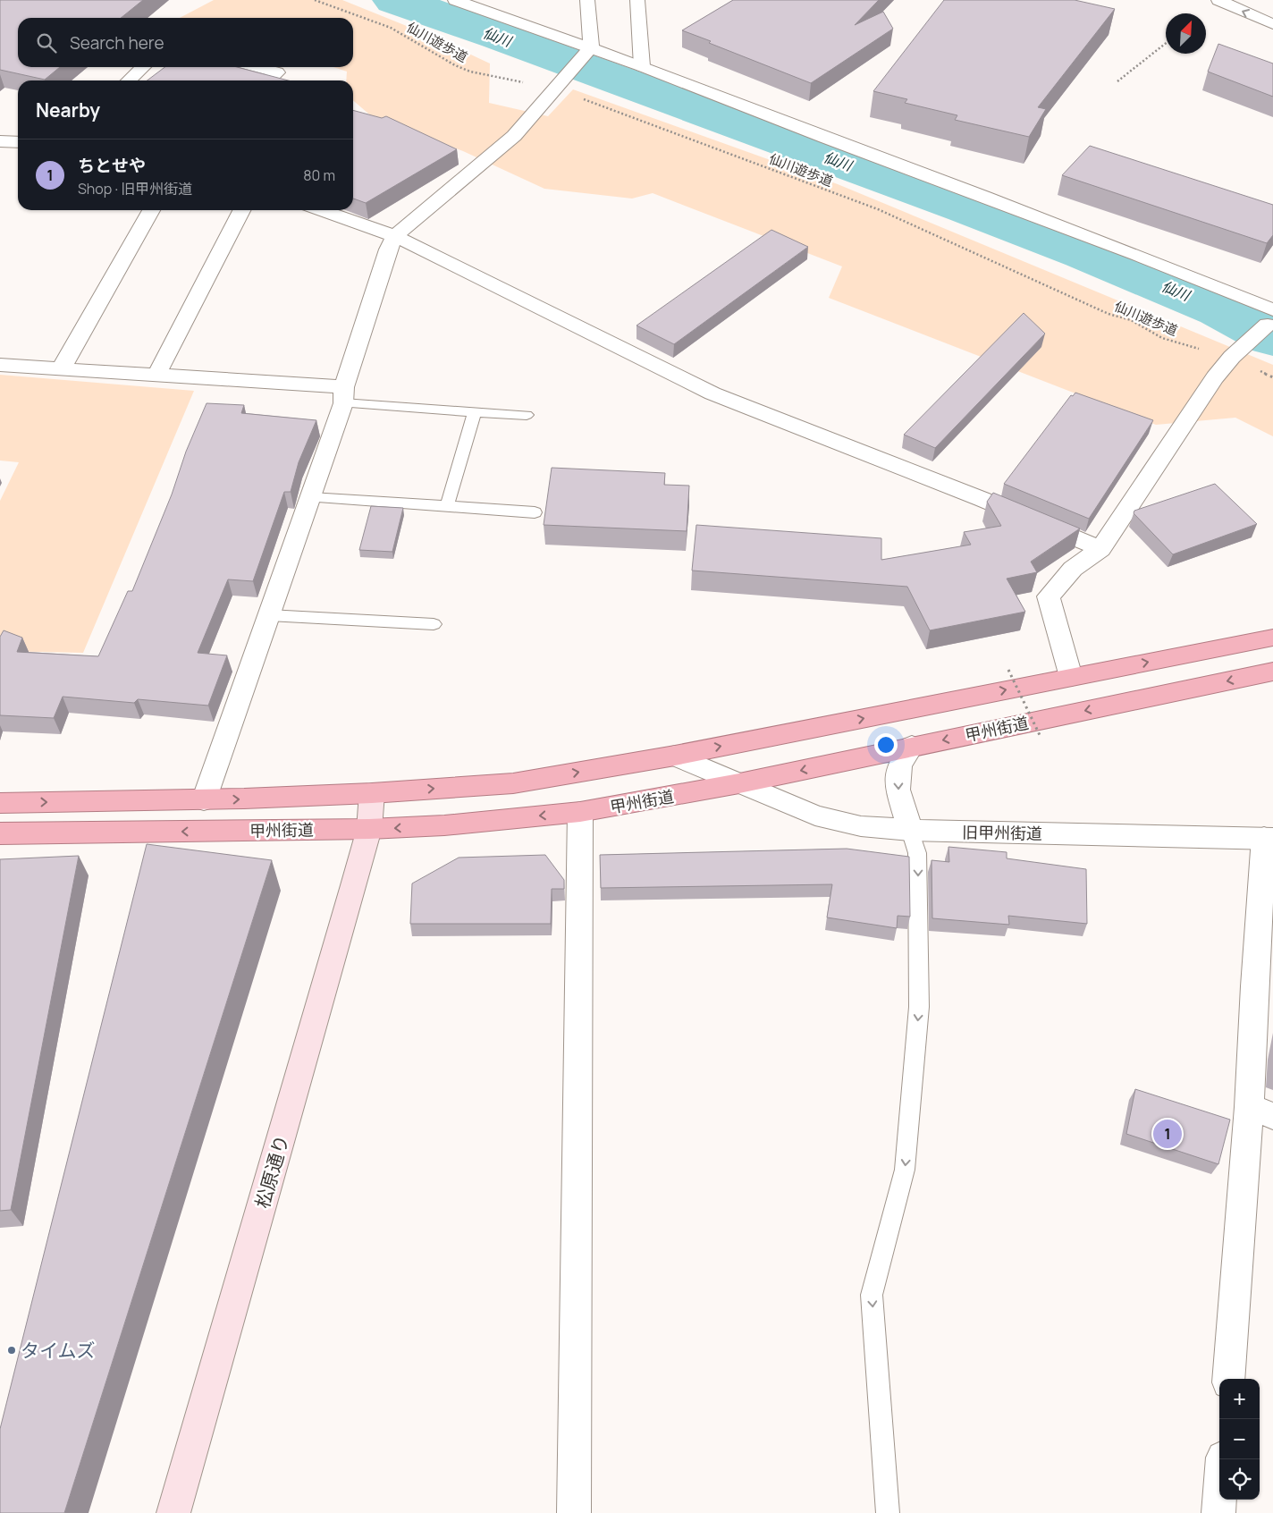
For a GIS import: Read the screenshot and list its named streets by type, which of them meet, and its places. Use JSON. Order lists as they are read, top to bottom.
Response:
{
  "streets": {
    "highway": ["甲州街道"],
    "main road": ["松原通り"],
    "street": ["旧甲州街道"],
    "path": ["仙川遊歩道"]
  },
  "crossings": [
    ["甲州街道", "旧甲州街道"],
    ["甲州街道", "松原通り"]
  ],
  "water": ["仙川"],
  "places": ["タイムズ"],
  "north": "top right",
  "page": {
    "search": "Search here",
    "heading": "Nearby",
    "list": [
      {
        "mark": "1",
        "name": "ちとせや",
        "note": "Shop · 旧甲州街道",
        "value": "80 m"
      }
    ],
    "pins": "1",
    "map_buttons": ["+", "−"]
  }
}
